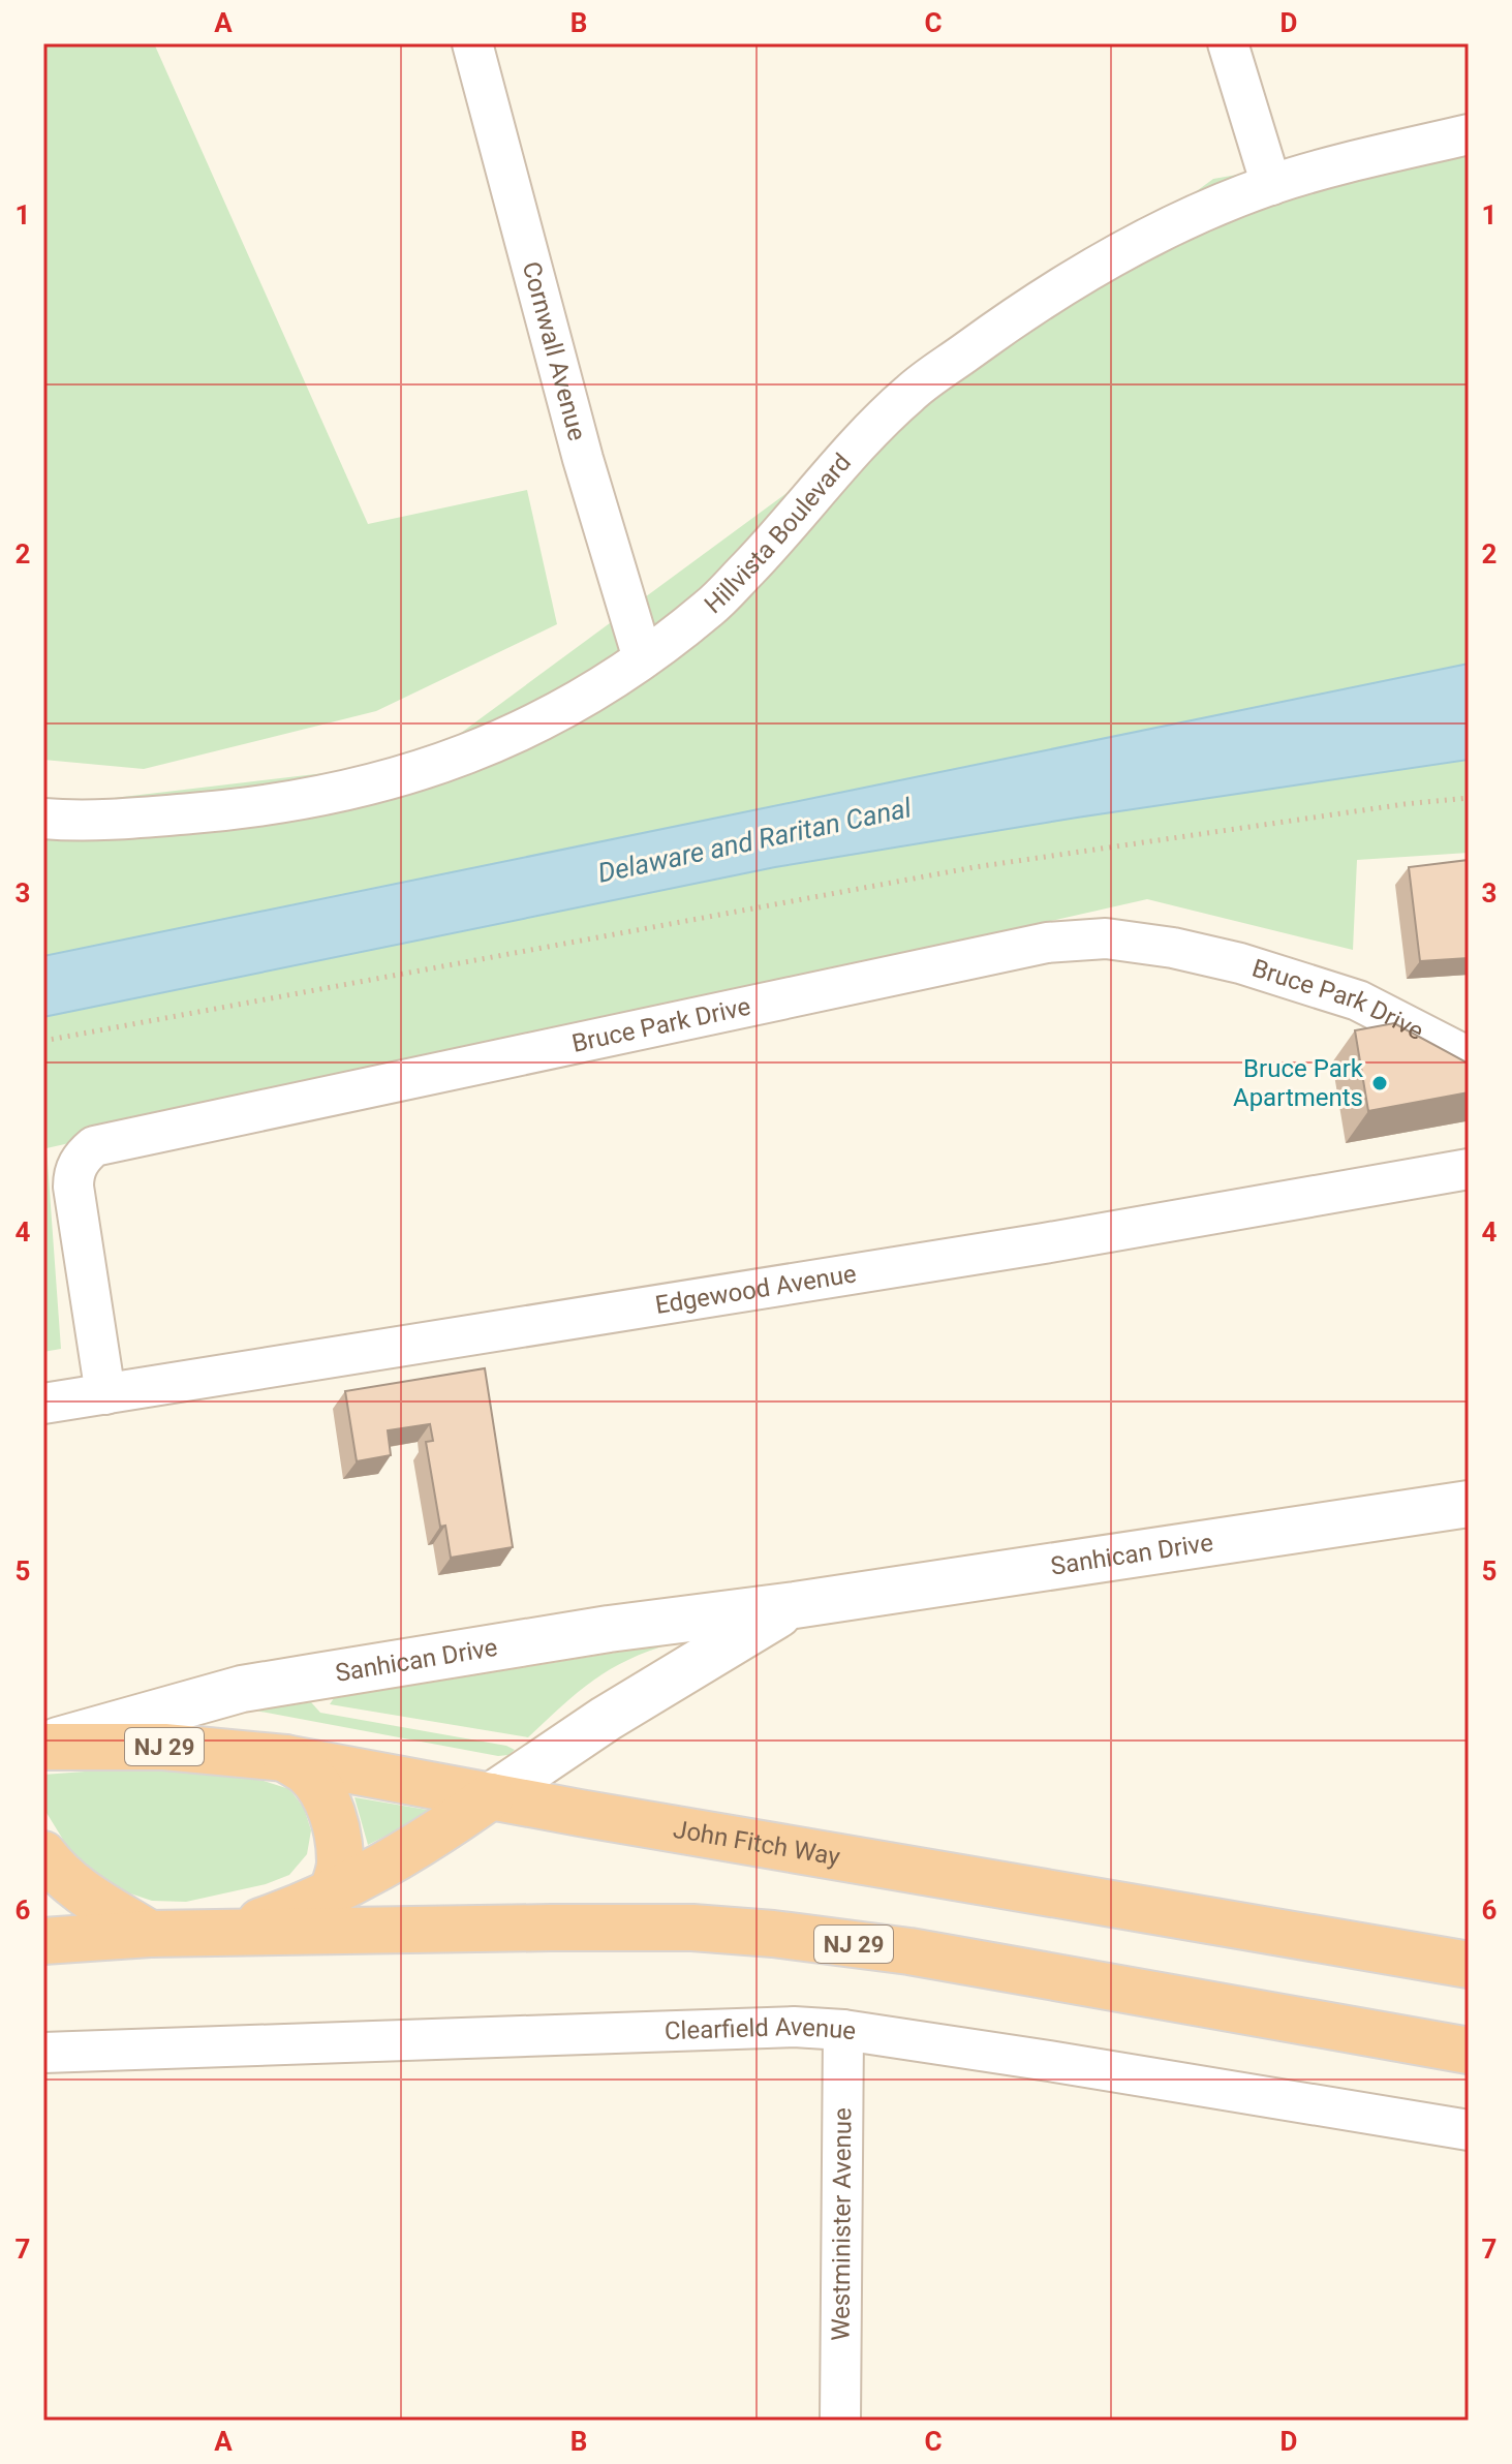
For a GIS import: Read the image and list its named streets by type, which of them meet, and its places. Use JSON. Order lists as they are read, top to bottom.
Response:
{
  "streets": {
    "highway": ["NJ 29", "John Fitch Way"],
    "main road": ["Sanhican Drive"],
    "street": [
      "Cornwall Avenue",
      "Hillvista Boulevard",
      "Bruce Park Drive",
      "Edgewood Avenue",
      "Clearfield Avenue",
      "Westminister Avenue"
    ]
  },
  "crossings": [
    ["Cornwall Avenue", "Hillvista Boulevard"],
    ["Bruce Park Drive", "Edgewood Avenue"],
    ["Sanhican Drive", "John Fitch Way"],
    ["Clearfield Avenue", "Westminister Avenue"]
  ],
  "water": ["Delaware and Raritan Canal"],
  "places": ["Bruce Park Apartments"],
  "grid": {
    "columns": [
      "A",
      "B",
      "C",
      "D"
    ],
    "rows": [
      "1",
      "2",
      "3",
      "4",
      "5",
      "6",
      "7"
    ]
  }
}
